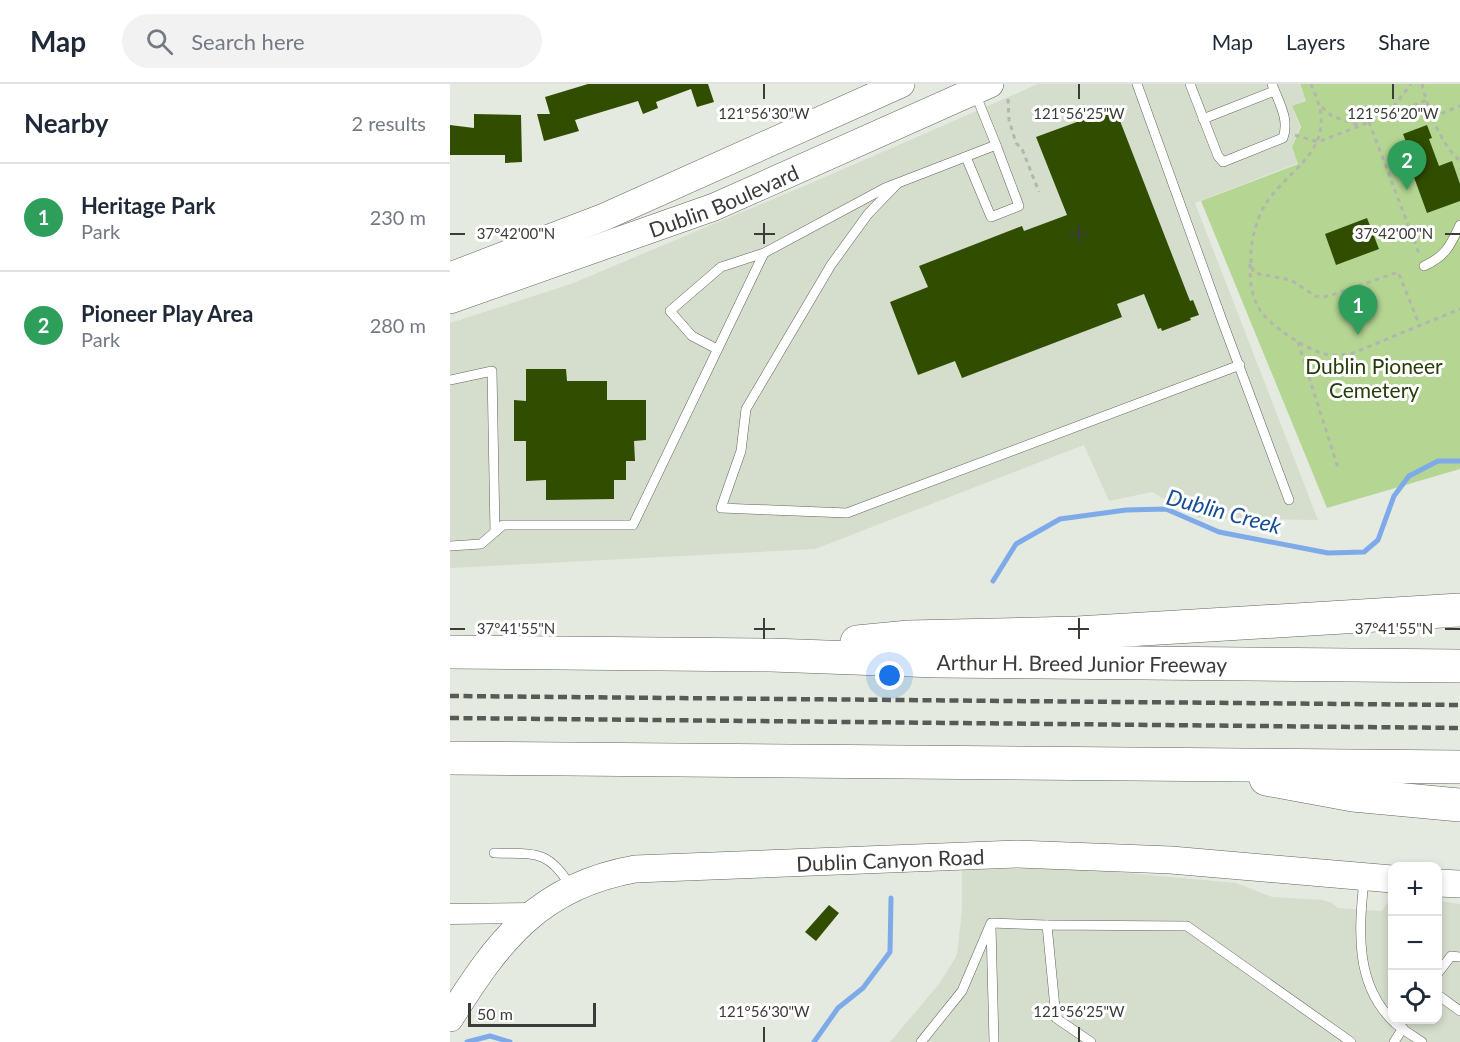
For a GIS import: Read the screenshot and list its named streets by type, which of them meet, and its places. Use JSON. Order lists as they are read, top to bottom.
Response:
{
  "streets": {
    "highway": ["Arthur H. Breed Junior Freeway"],
    "street": ["Dublin Boulevard", "Dublin Canyon Road"]
  },
  "water": ["Dublin Creek"],
  "parks": ["Dublin Pioneer Cemetery"],
  "scale_bar": "50 m",
  "page": {
    "header": "Map",
    "search": "Search here",
    "nav": ["Map", "Layers", "Share"],
    "heading": ["Nearby", "2 results"],
    "pins": ["2", "1"],
    "list": [
      {
        "mark": "1",
        "name": "Heritage Park",
        "note": "Park",
        "value": "230 m"
      },
      {
        "mark": "2",
        "name": "Pioneer Play Area",
        "note": "Park",
        "value": "280 m"
      }
    ],
    "map_buttons": ["+", "−"],
    "scale": "50 m"
  },
  "coordinates": [
    "121°56'30\"W",
    "121°56'25\"W",
    "121°56'20\"W",
    "37°42'00\"N",
    "37°41'55\"N"
  ]
}
